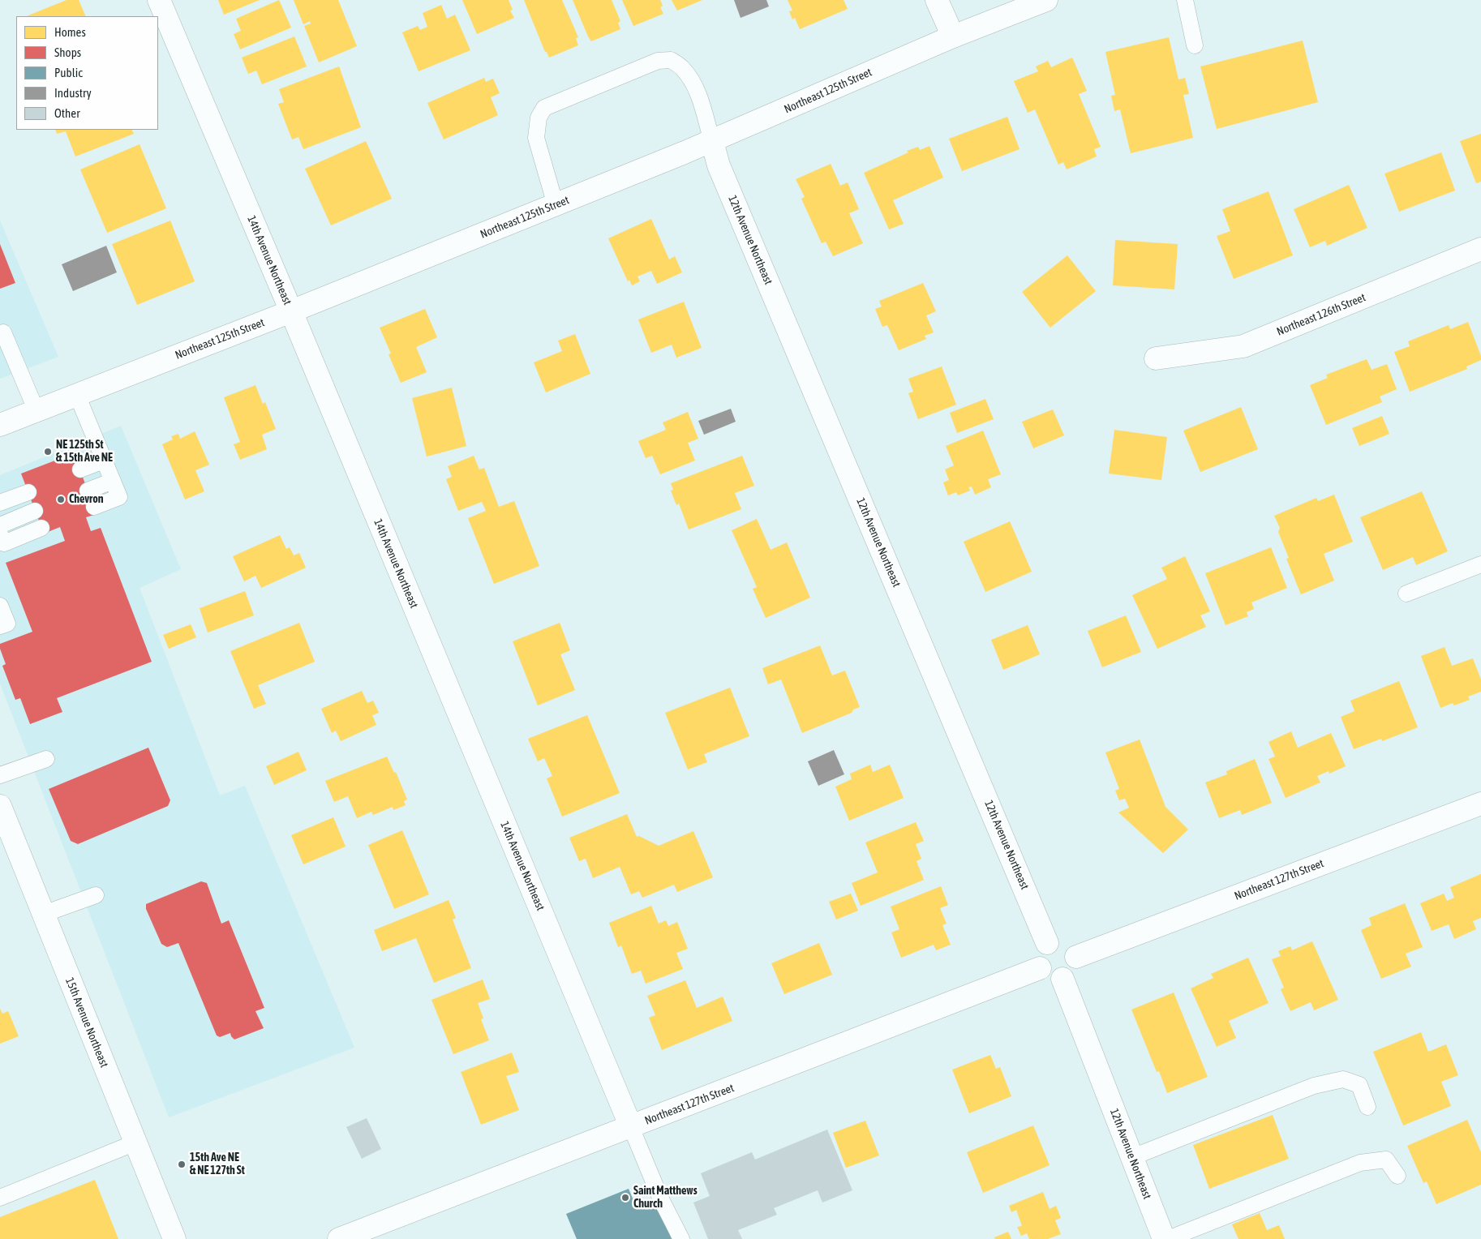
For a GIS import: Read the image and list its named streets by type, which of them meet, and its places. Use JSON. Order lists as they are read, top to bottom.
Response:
{
  "streets": {
    "street": [
      "Northeast 125th Street",
      "12th Avenue Northeast",
      "14th Avenue Northeast",
      "Northeast 126th Street",
      "Northeast 127th Street",
      "15th Avenue Northeast"
    ]
  },
  "crossings": [
    ["Northeast 125th Street", "12th Avenue Northeast"],
    ["Northeast 125th Street", "14th Avenue Northeast"],
    ["12th Avenue Northeast", "Northeast 127th Street"],
    ["14th Avenue Northeast", "Northeast 127th Street"]
  ],
  "places": [
    "NE 125th St & 15th Ave NE",
    "Chevron",
    "15th Ave NE & NE 127th St",
    "Saint Matthews Church"
  ],
  "legend": [
    "Homes",
    "Shops",
    "Public",
    "Industry",
    "Other"
  ]
}
